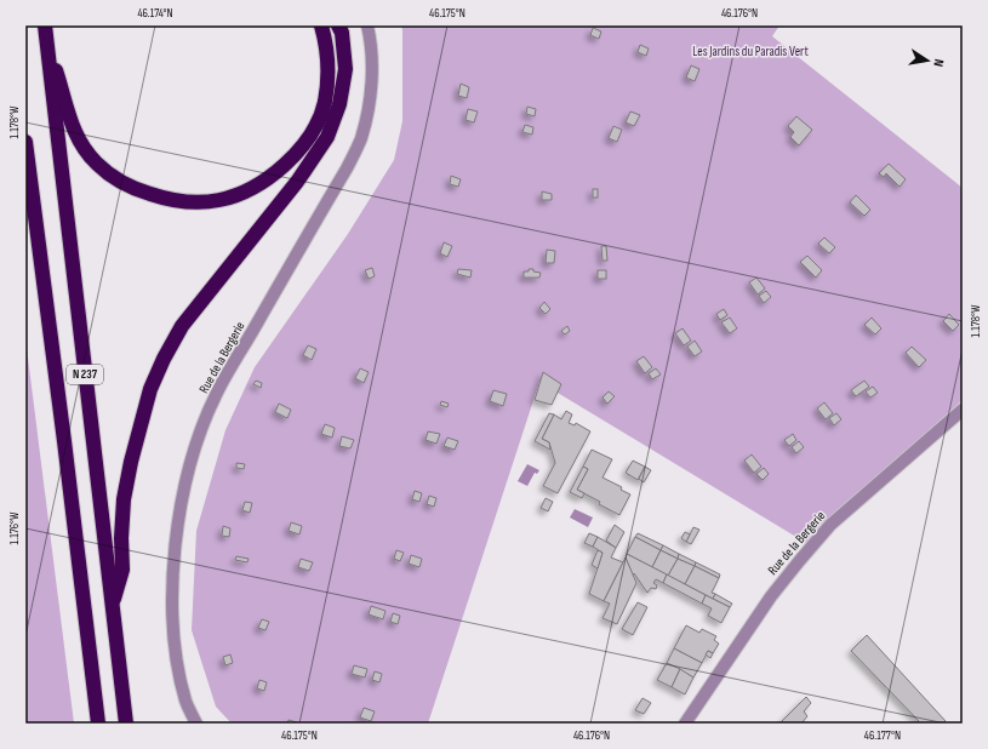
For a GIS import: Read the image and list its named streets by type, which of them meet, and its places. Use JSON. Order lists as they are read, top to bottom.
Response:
{
  "streets": {
    "highway": ["N 237"],
    "street": ["Rue de la Bergerie"]
  },
  "parks": ["Les Jardins du Paradis Vert"],
  "north": "right",
  "coordinates": [
    "46.174°N",
    "46.175°N",
    "46.176°N",
    "1.178°W",
    "1.176°W",
    "46.177°N"
  ]
}
